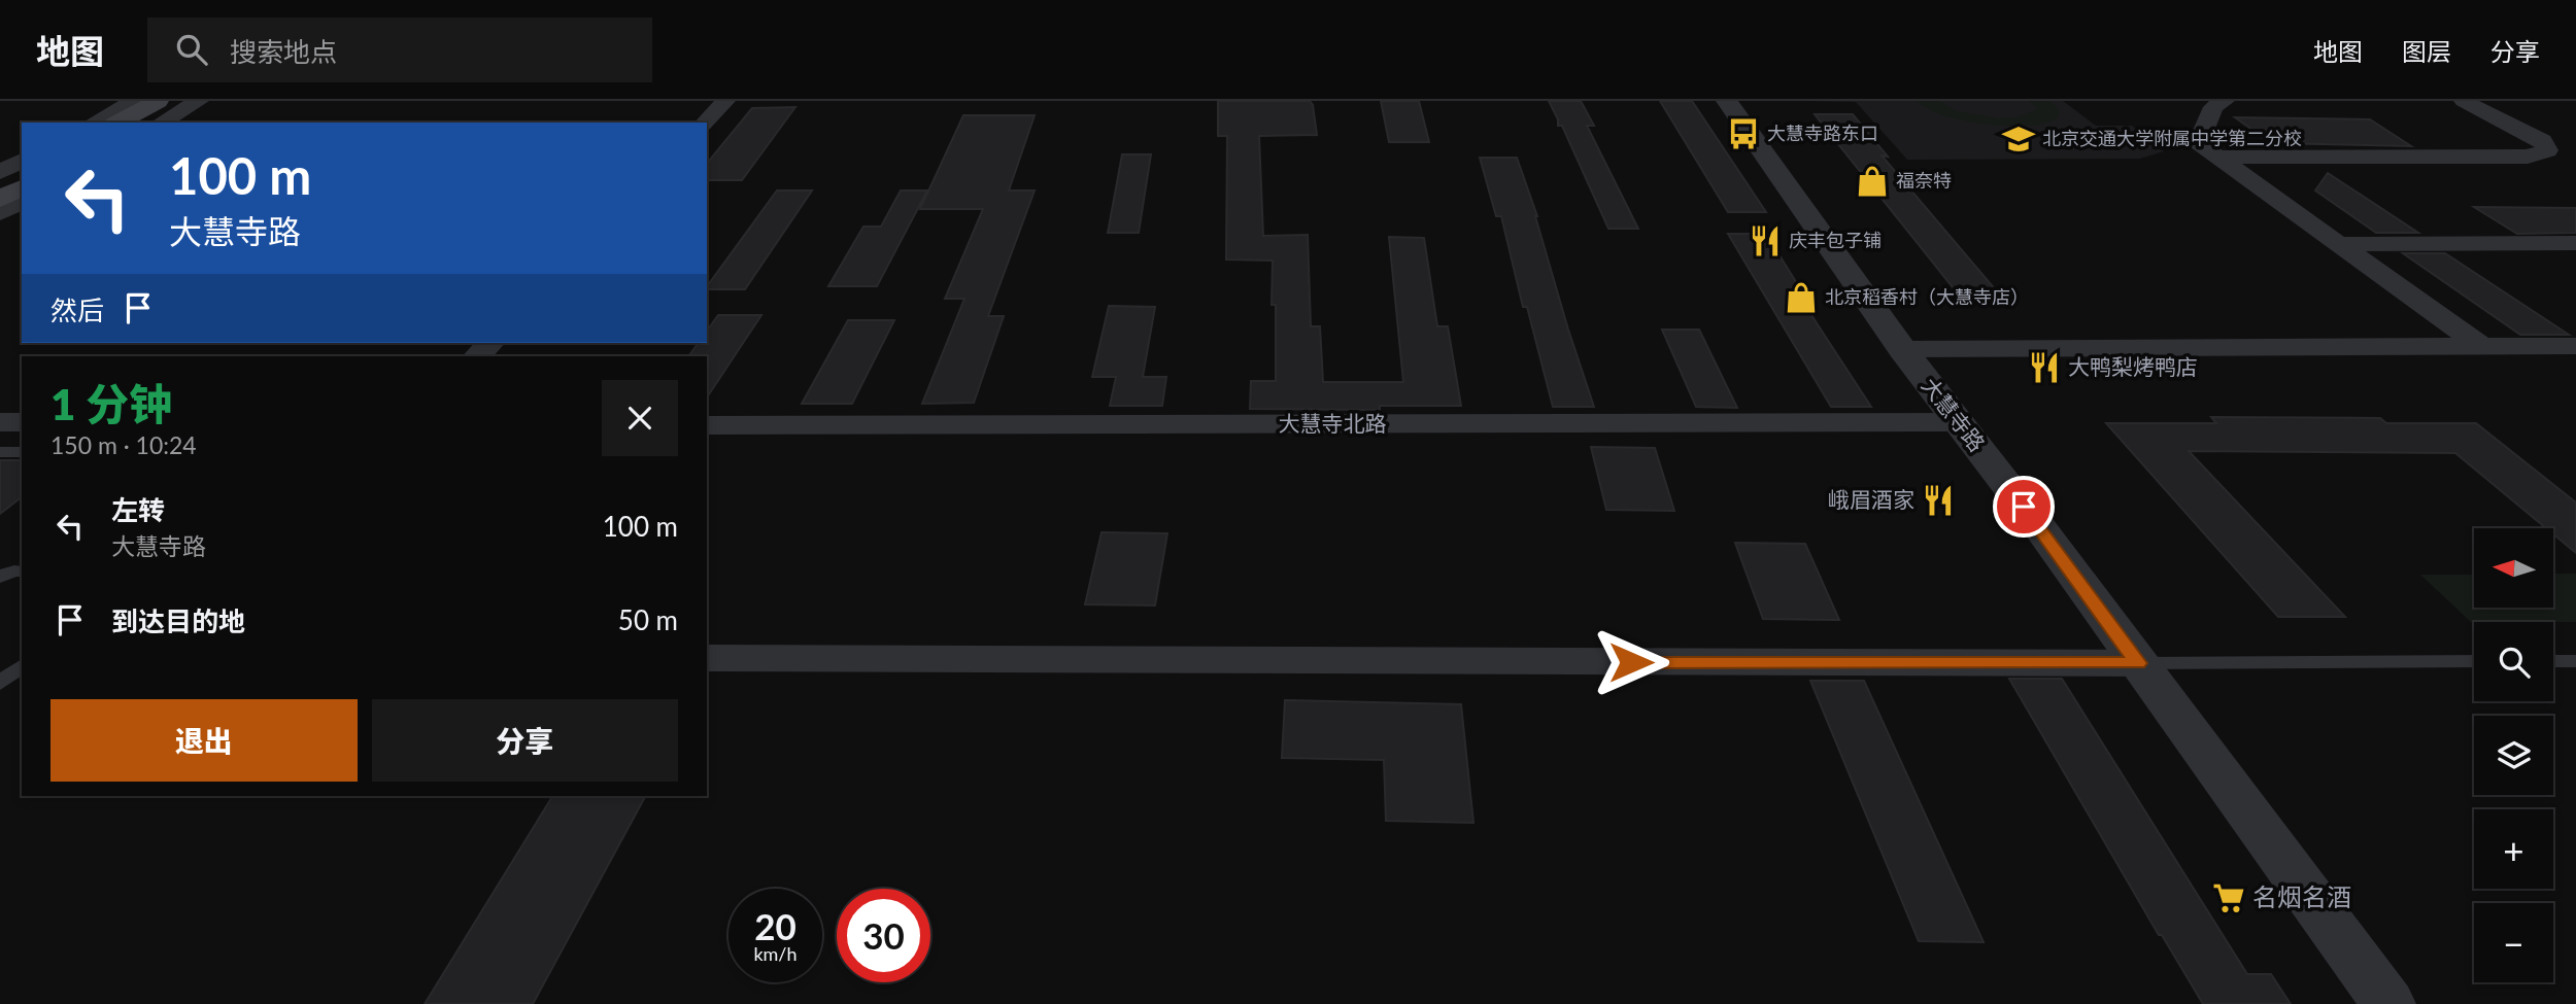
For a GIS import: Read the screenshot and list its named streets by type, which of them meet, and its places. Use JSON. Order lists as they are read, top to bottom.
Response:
{
  "streets": {
    "street": ["大慧寺路", "大慧寺北路"]
  },
  "crossings": [
    ["大慧寺路", "大慧寺北路"]
  ],
  "places": {
    "bus stop": ["大慧寺路东口"],
    "school or university": ["北京交通大学附属中学第二分校"],
    "shop": ["福奈特", "北京稻香村（大慧寺店）"],
    "restaurant": ["庆丰包子铺", "大鸭梨烤鸭店", "峨眉酒家"],
    "supermarket": ["名烟名酒"]
  },
  "north": "left",
  "page": {
    "header": "地图",
    "search": "搜索地点",
    "nav": ["地图", "图层", "分享"],
    "turn": ["100 m", "大慧寺路"],
    "then": "然后",
    "heading": ["1 分钟", "150 m · 10:24"],
    "list": [
      {
        "name": "左转",
        "note": "大慧寺路",
        "value": "100 m"
      },
      {
        "name": "到达目的地",
        "value": "50 m"
      }
    ],
    "map_buttons": ["+", "−"],
    "buttons": ["退出", "分享"],
    "speed": "20 km/h",
    "limit": "30"
  }
}
